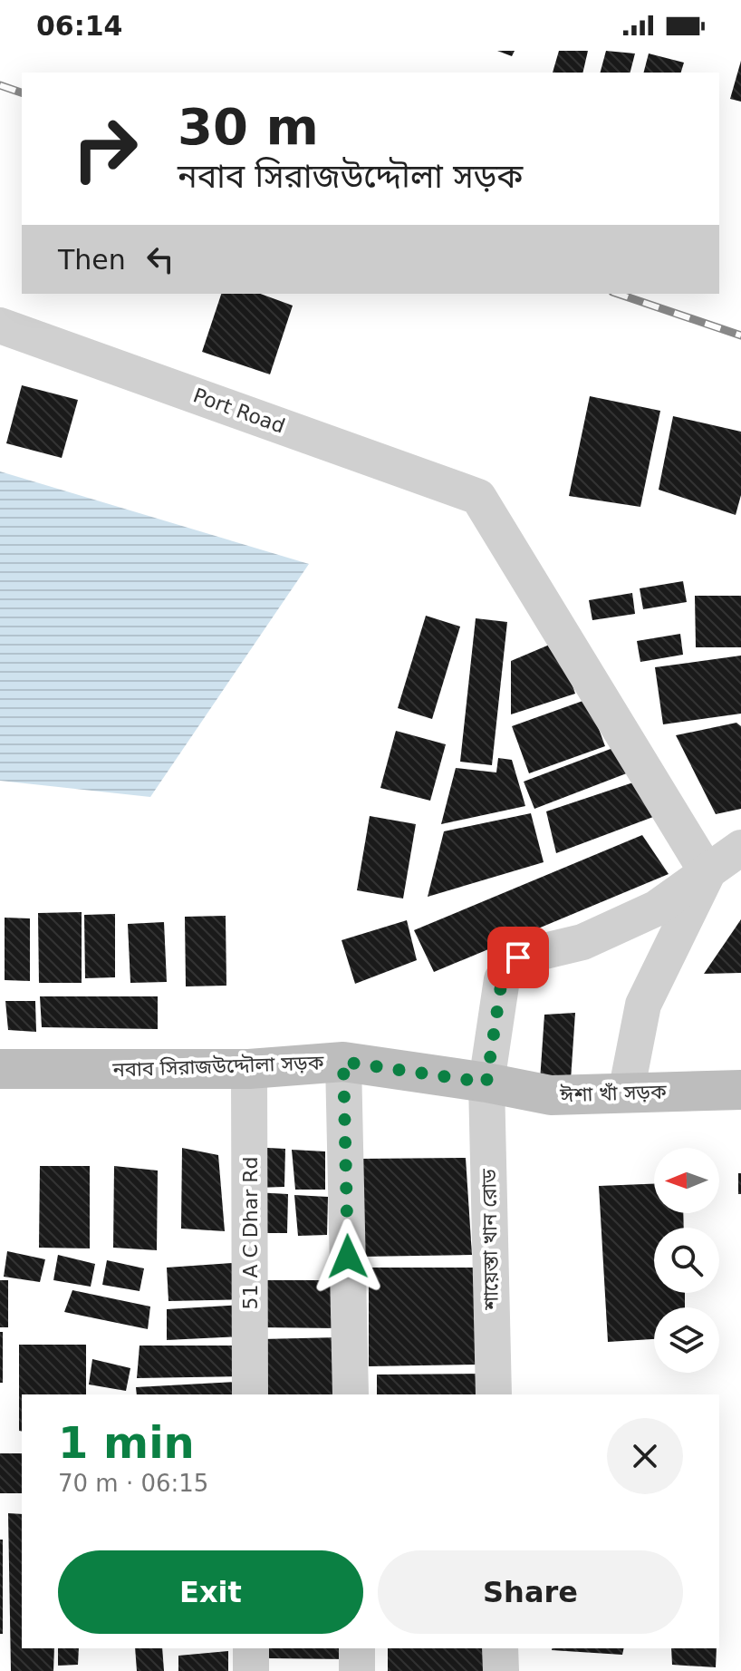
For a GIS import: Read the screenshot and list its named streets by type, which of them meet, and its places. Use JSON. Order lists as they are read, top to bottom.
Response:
{
  "streets": {
    "street": [
      "Port Road",
      "নবাব সিরাজউদ্দৌলা সড়ক",
      "ঈশা খাঁ সড়ক",
      "51 A C Dhar Rd",
      "শায়েস্তা খান রোড"
    ]
  },
  "crossings": [
    ["নবাব সিরাজউদ্দৌলা সড়ক", "ঈশা খাঁ সড়ক"],
    ["নবাব সিরাজউদ্দৌলা সড়ক", "51 A C Dhar Rd"],
    ["নবাব সিরাজউদ্দৌলা সড়ক", "শায়েস্তা খান রোড"],
    ["ঈশা খাঁ সড়ক", "শায়েস্তা খান রোড"]
  ],
  "north": "left",
  "page": {
    "status": "06:14",
    "turn": ["30 m", "নবাব সিরাজউদ্দৌলা সড়ক"],
    "then": "Then",
    "heading": ["1 min", "70 m · 06:15"],
    "buttons": ["Exit", "Share"]
  }
}
